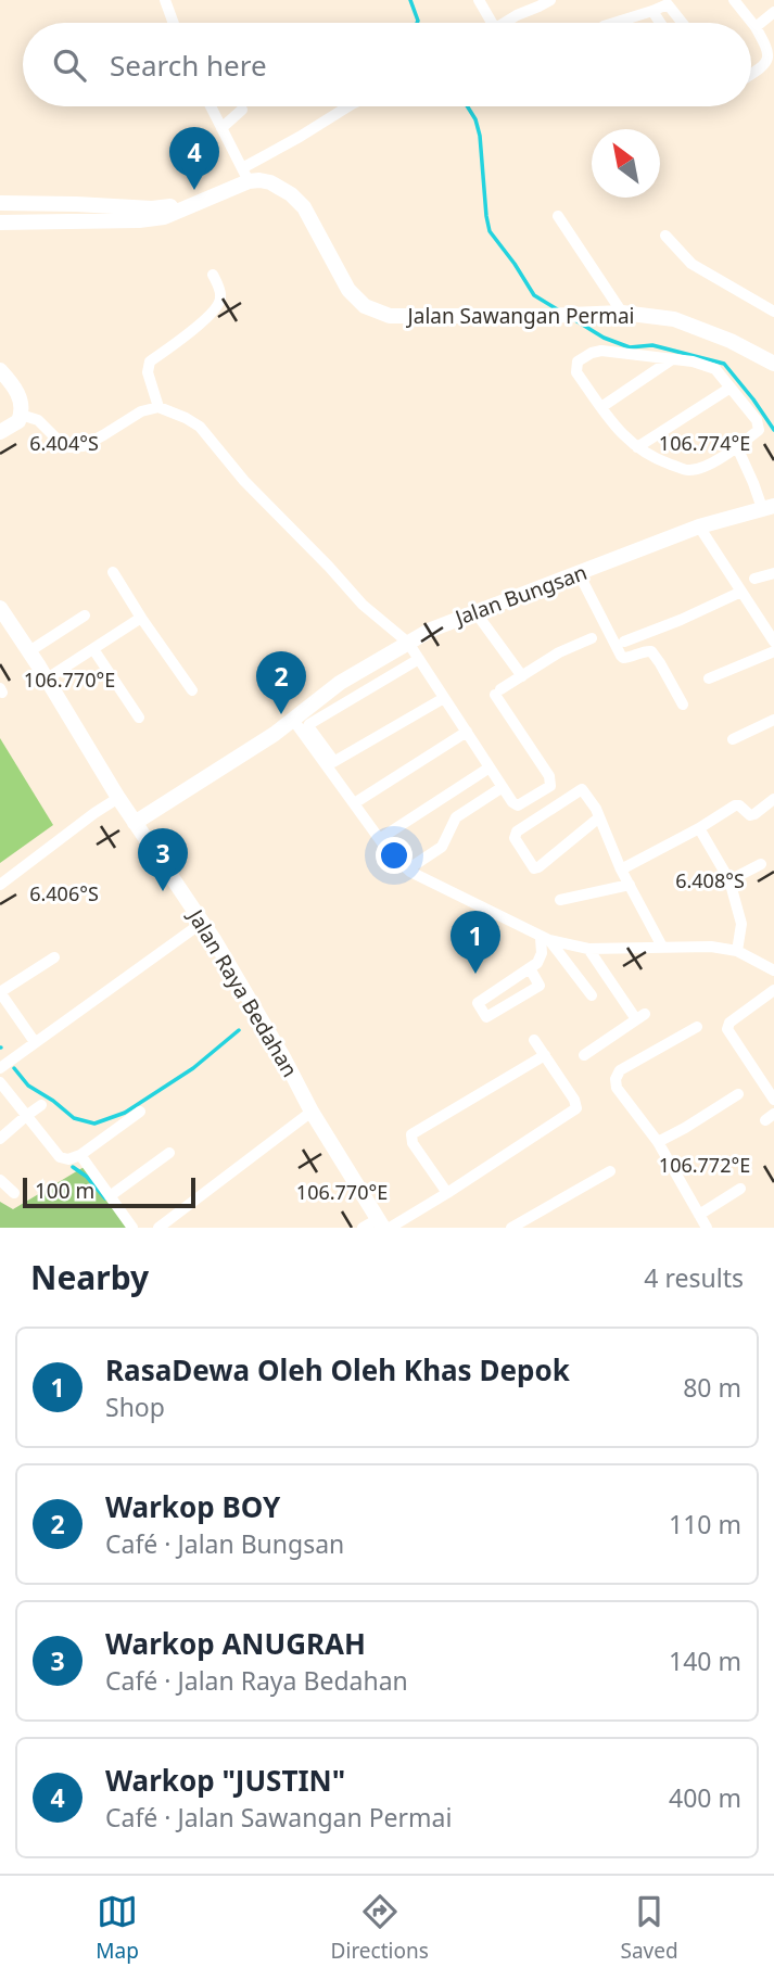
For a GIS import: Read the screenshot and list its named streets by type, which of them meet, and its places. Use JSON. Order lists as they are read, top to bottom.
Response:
{
  "streets": {
    "street": ["Jalan Sawangan Permai", "Jalan Bungsan", "Jalan Raya Bedahan"]
  },
  "crossings": [
    ["Jalan Bungsan", "Jalan Raya Bedahan"]
  ],
  "scale_bar": "100 m",
  "north": "top left",
  "page": {
    "search": "Search here",
    "pins": [
      "4",
      "2",
      "3",
      "1"
    ],
    "scale": "100 m",
    "heading": ["Nearby", "4 results"],
    "list": [
      {
        "mark": "1",
        "name": "RasaDewa Oleh Oleh Khas Depok",
        "note": "Shop",
        "value": "80 m"
      },
      {
        "mark": "2",
        "name": "Warkop BOY",
        "note": "Café · Jalan Bungsan",
        "value": "110 m"
      },
      {
        "mark": "3",
        "name": "Warkop ANUGRAH",
        "note": "Café · Jalan Raya Bedahan",
        "value": "140 m"
      },
      {
        "mark": "4",
        "name": "Warkop \"JUSTIN\"",
        "note": "Café · Jalan Sawangan Permai",
        "value": "400 m"
      }
    ],
    "nav": ["Map", "Directions", "Saved"]
  },
  "coordinates": [
    "6.404°S",
    "106.774°E",
    "106.770°E",
    "6.408°S",
    "6.406°S",
    "106.772°E"
  ]
}
